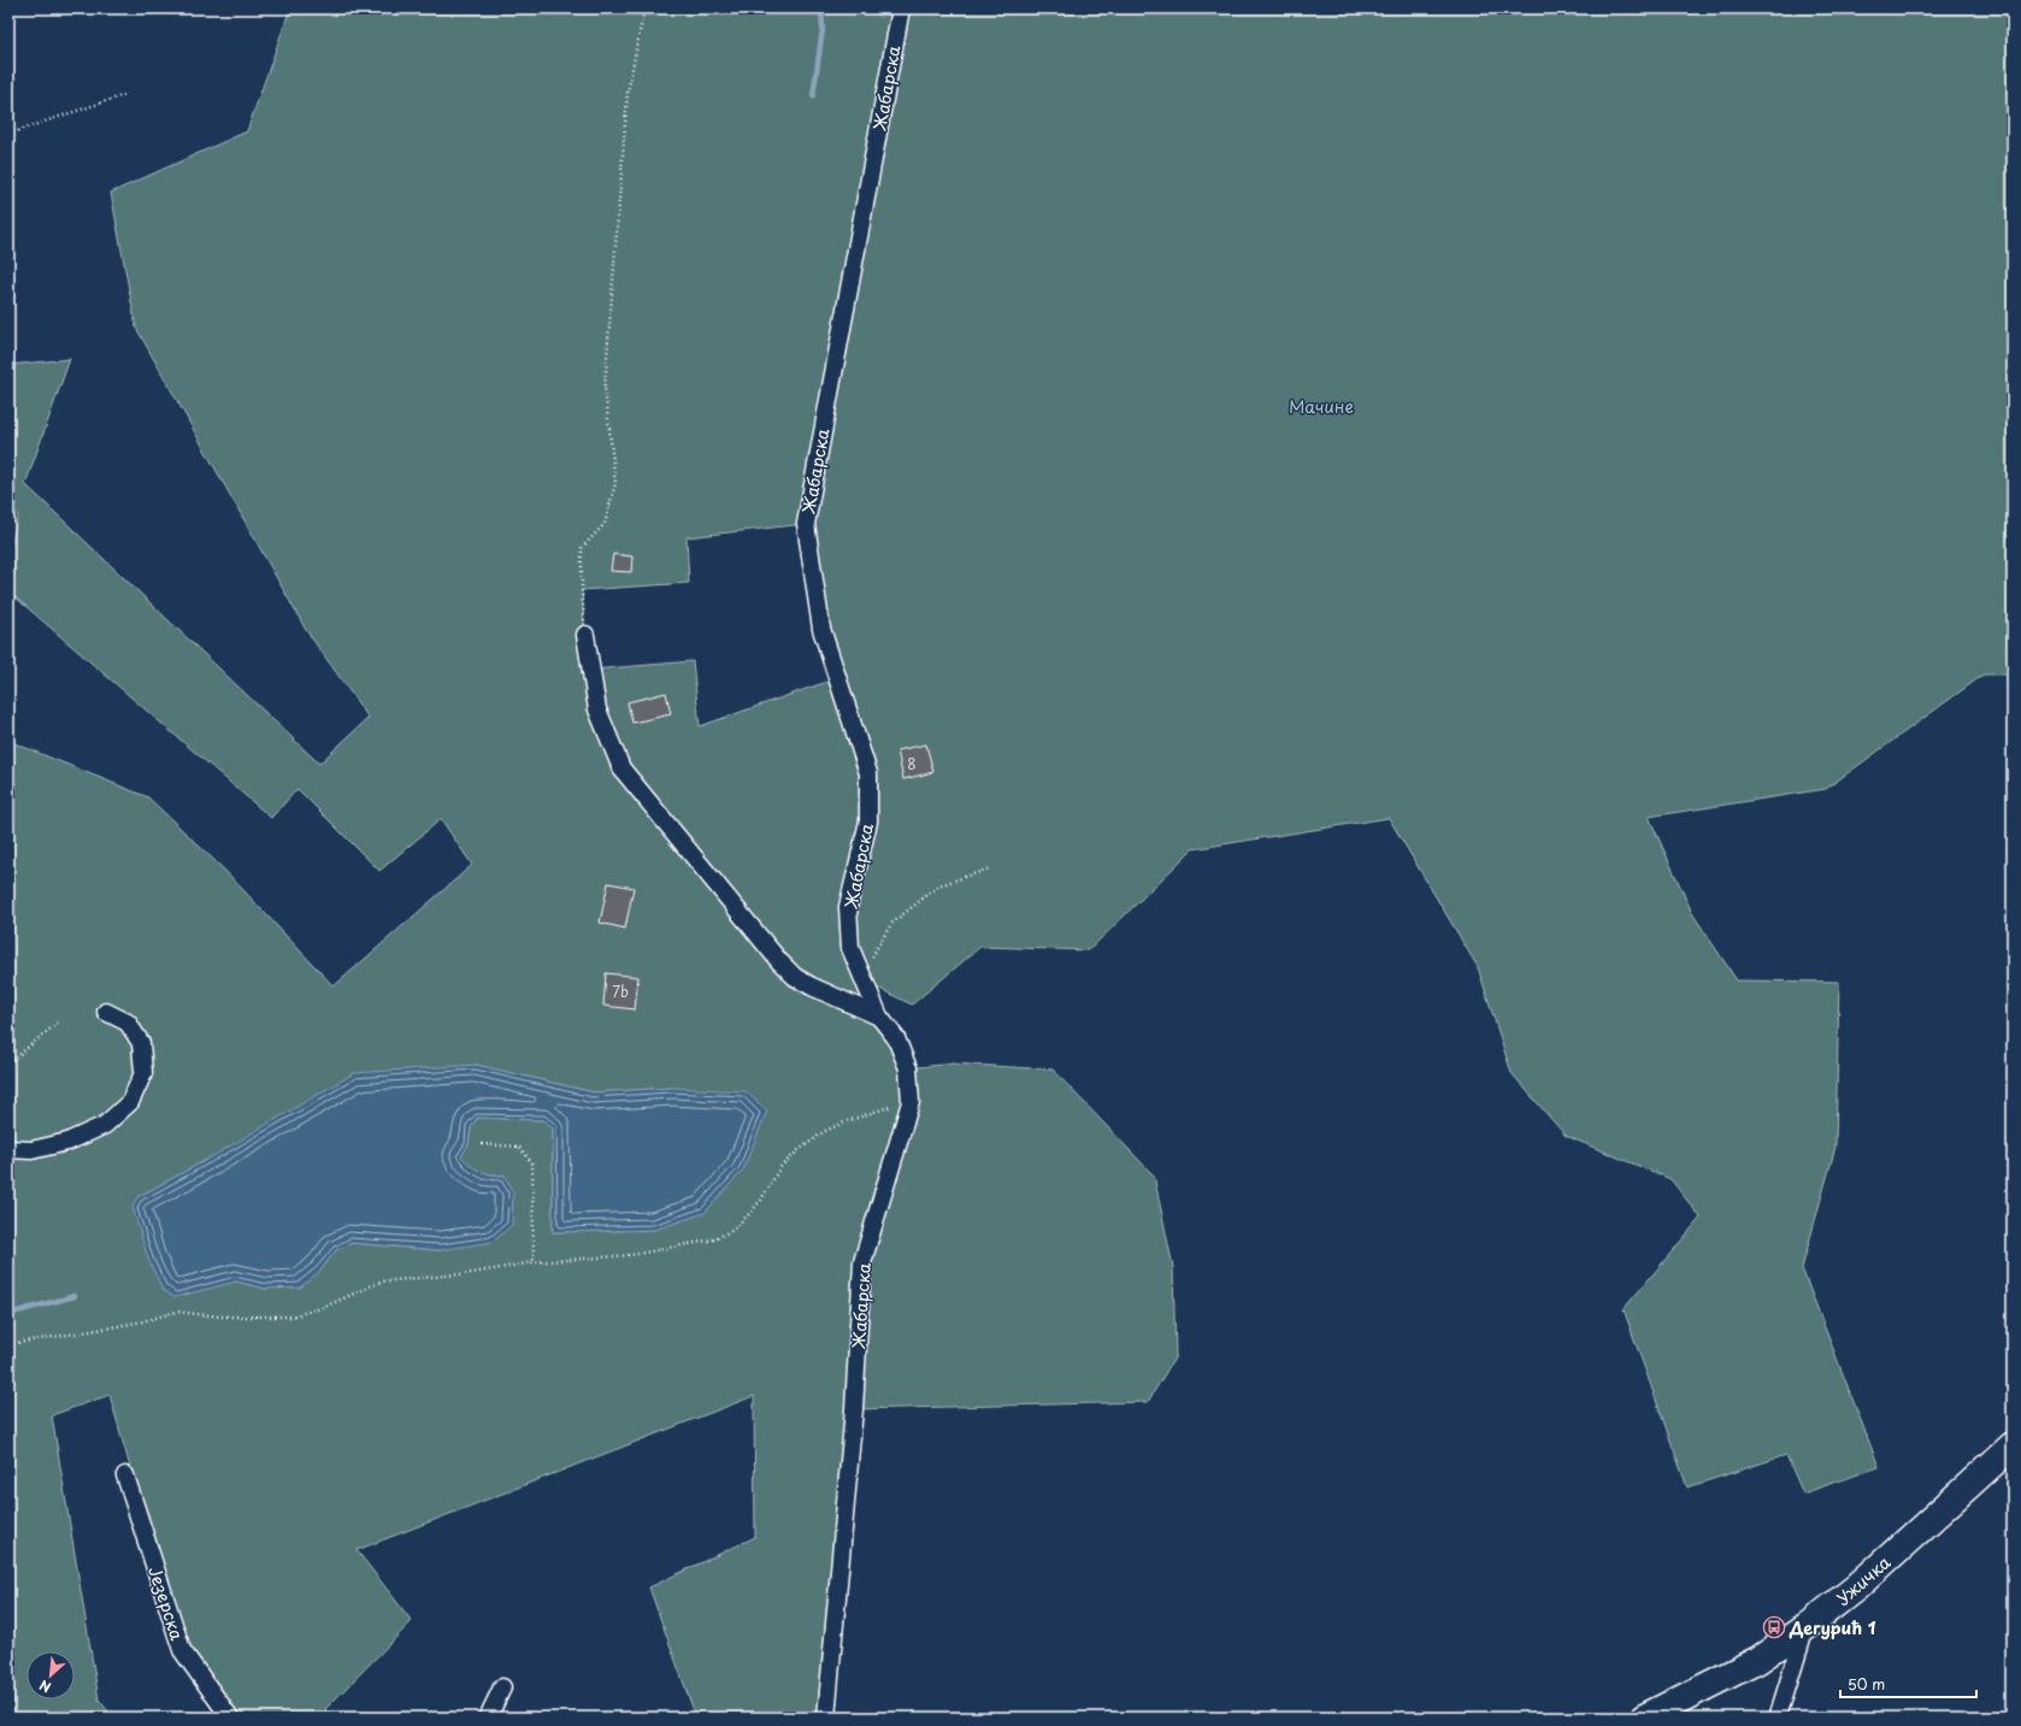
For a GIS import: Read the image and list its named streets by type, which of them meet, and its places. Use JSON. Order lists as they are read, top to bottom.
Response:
{
  "streets": {
    "main road": ["Ужичка"],
    "street": ["Жабарска", "Језерска"]
  },
  "parks": ["Мачине"],
  "places": {
    "bus stop": ["Дегурић 1"]
  },
  "house_numbers": ["8", "7b"],
  "scale_bar": "50 m",
  "north": "bottom left"
}
